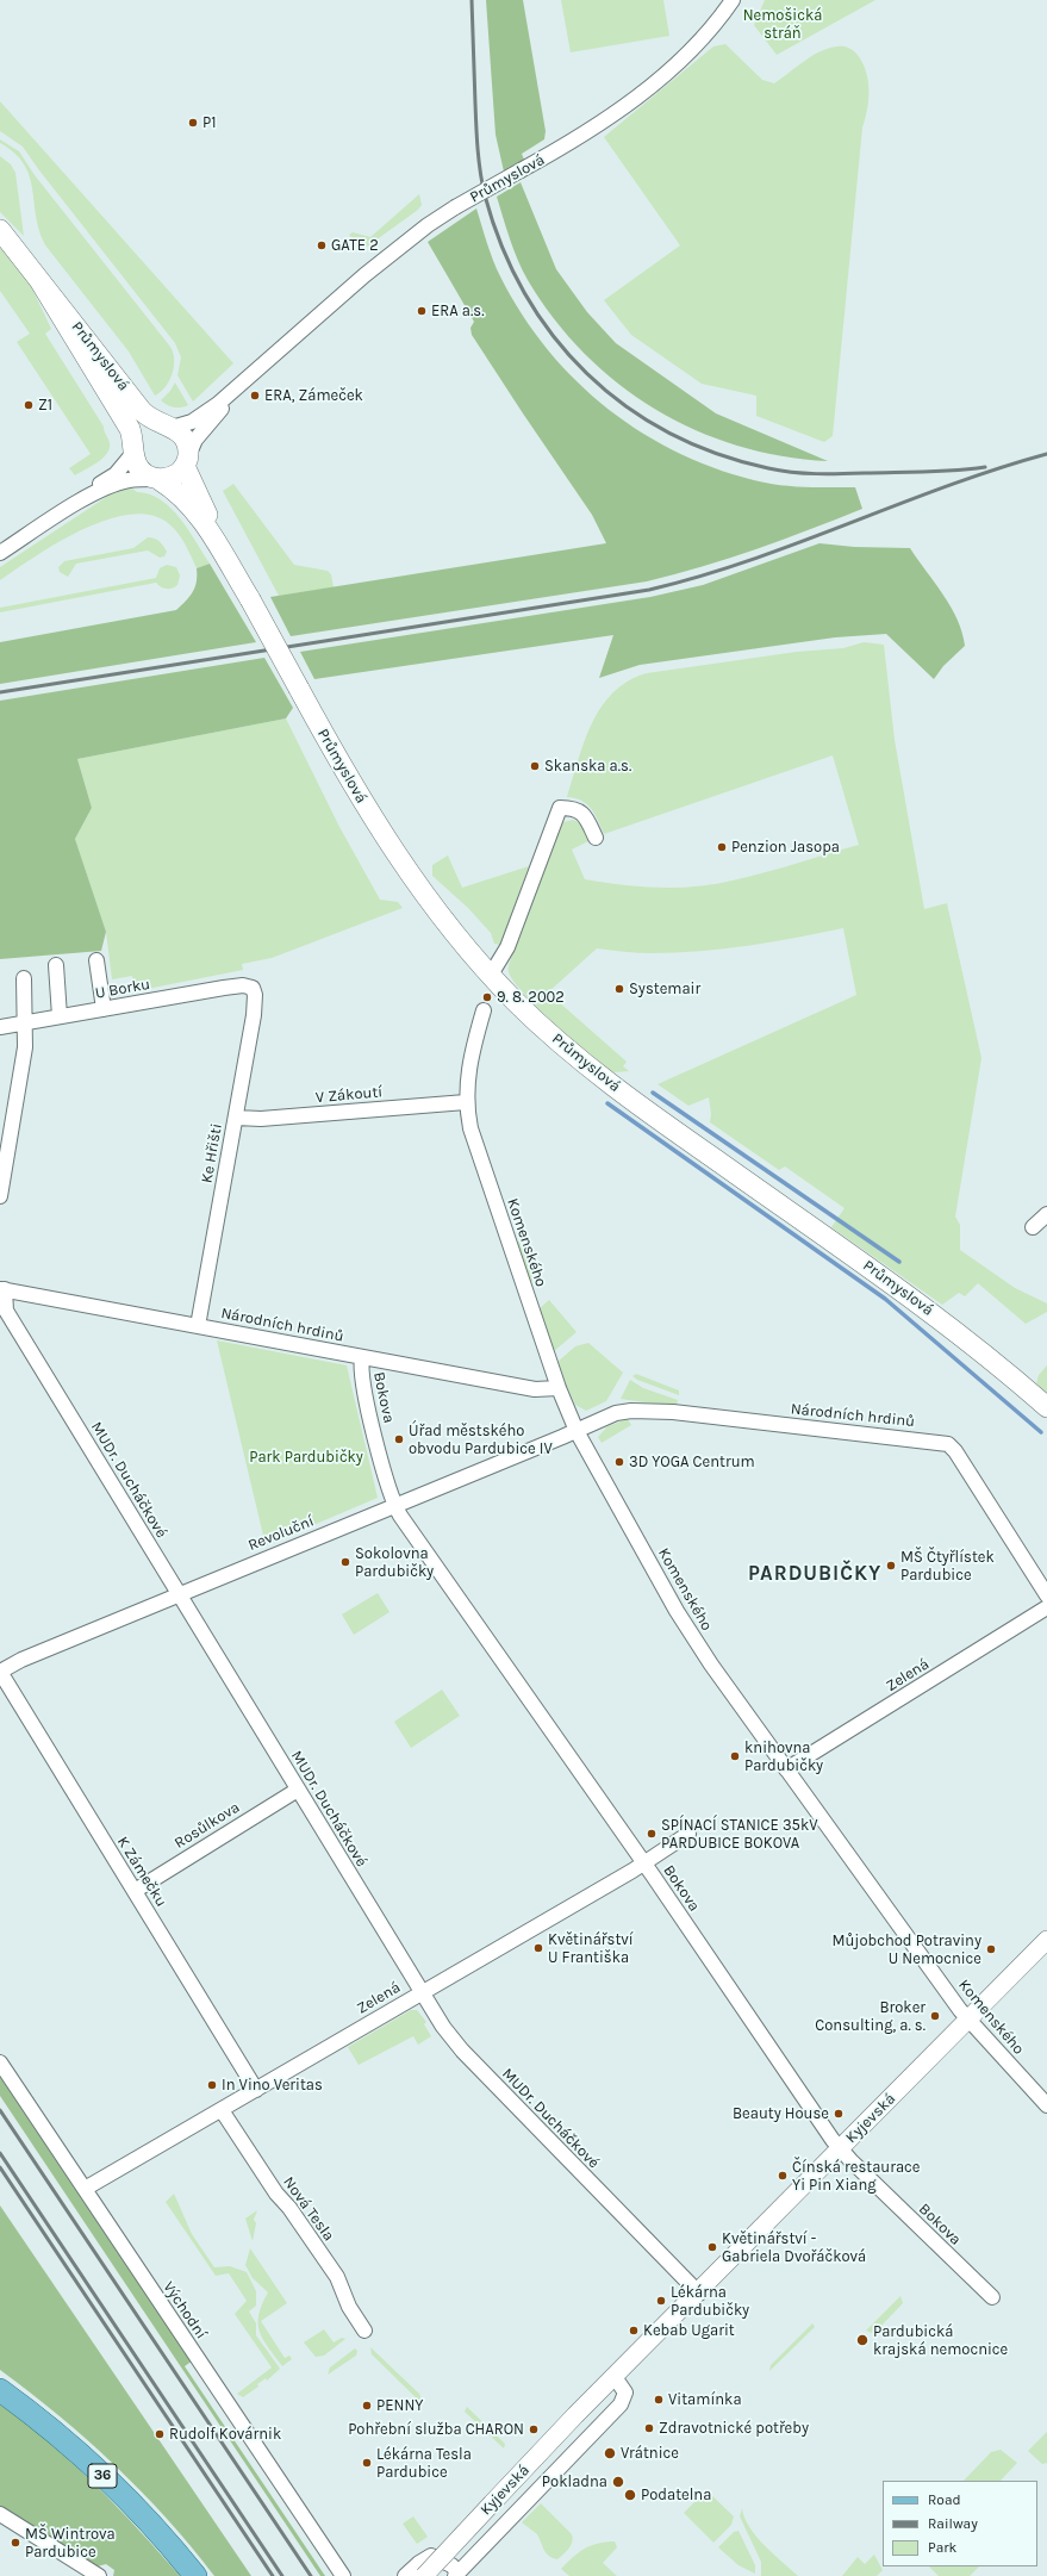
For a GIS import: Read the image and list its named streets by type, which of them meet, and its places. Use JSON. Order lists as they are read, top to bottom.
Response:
{
  "streets": {
    "main road": ["Průmyslová", "36"],
    "street": [
      "U Borku",
      "V Zákoutí",
      "Ke Hřišti",
      "Komenského",
      "Národních hrdinů",
      "Bokova",
      "MUDr. Ducháčkové",
      "Revoluční",
      "Zelená",
      "Rosůlkova",
      "K Zámečku",
      "Kyjevská",
      "Nová Tesla",
      "Východní"
    ]
  },
  "crossings": [
    ["U Borku", "Ke Hřišti"],
    ["V Zákoutí", "Ke Hřišti"],
    ["V Zákoutí", "Komenského"],
    ["Ke Hřišti", "Národních hrdinů"],
    ["Komenského", "Národních hrdinů"],
    ["Komenského", "Revoluční"],
    ["Komenského", "Zelená"],
    ["Komenského", "Kyjevská"],
    ["Národních hrdinů", "Bokova"],
    ["Národních hrdinů", "MUDr. Ducháčkové"],
    ["Národních hrdinů", "Revoluční"],
    ["Bokova", "Revoluční"],
    ["Bokova", "Zelená"],
    ["Bokova", "Kyjevská"],
    ["MUDr. Ducháčkové", "Revoluční"],
    ["MUDr. Ducháčkové", "Zelená"],
    ["MUDr. Ducháčkové", "Rosůlkova"],
    ["MUDr. Ducháčkové", "Kyjevská"],
    ["Revoluční", "K Zámečku"],
    ["Zelená", "K Zámečku"],
    ["Zelená", "Nová Tesla"],
    ["Zelená", "Východní"],
    ["Rosůlkova", "K Zámečku"]
  ],
  "districts": ["PARDUBIČKY"],
  "parks": ["Nemošická stráň", "Park Pardubičky"],
  "places": [
    "P1",
    "GATE 2",
    "ERA a.s.",
    "ERA, Zámeček",
    "Z1",
    "Skanska a.s.",
    "Penzion Jasopa",
    "Systemair",
    "9. 8. 2002",
    "Úřad městského obvodu Pardubice IV",
    "3D YOGA Centrum",
    "Sokolovna Pardubičky",
    "MŠ Čtyřlístek Pardubice",
    "knihovna Pardubičky",
    "SPÍNACÍ STANICE 35kV PARDUBICE BOKOVA",
    "Květinářství U Františka",
    "Můjobchod Potraviny U Nemocnice",
    "Broker Consulting, a. s.",
    "In Vino Veritas",
    "Beauty House",
    "Čínská restaurace Yi Pin Xiang",
    "Květinářství - Gabriela Dvořáčková",
    "Lékárna Pardubičky",
    "Kebab Ugarit",
    "Pardubická krajská nemocnice",
    "Vitamínka",
    "PENNY",
    "Zdravotnické potřeby",
    "Pohřební služba CHARON",
    "Rudolf Kovárnik",
    "Vrátnice",
    "Lékárna Tesla Pardubice",
    "Pokladna",
    "Podatelna",
    "MŠ Wintrova Pardubice"
  ],
  "legend": ["Road", "Railway", "Park"]
}
